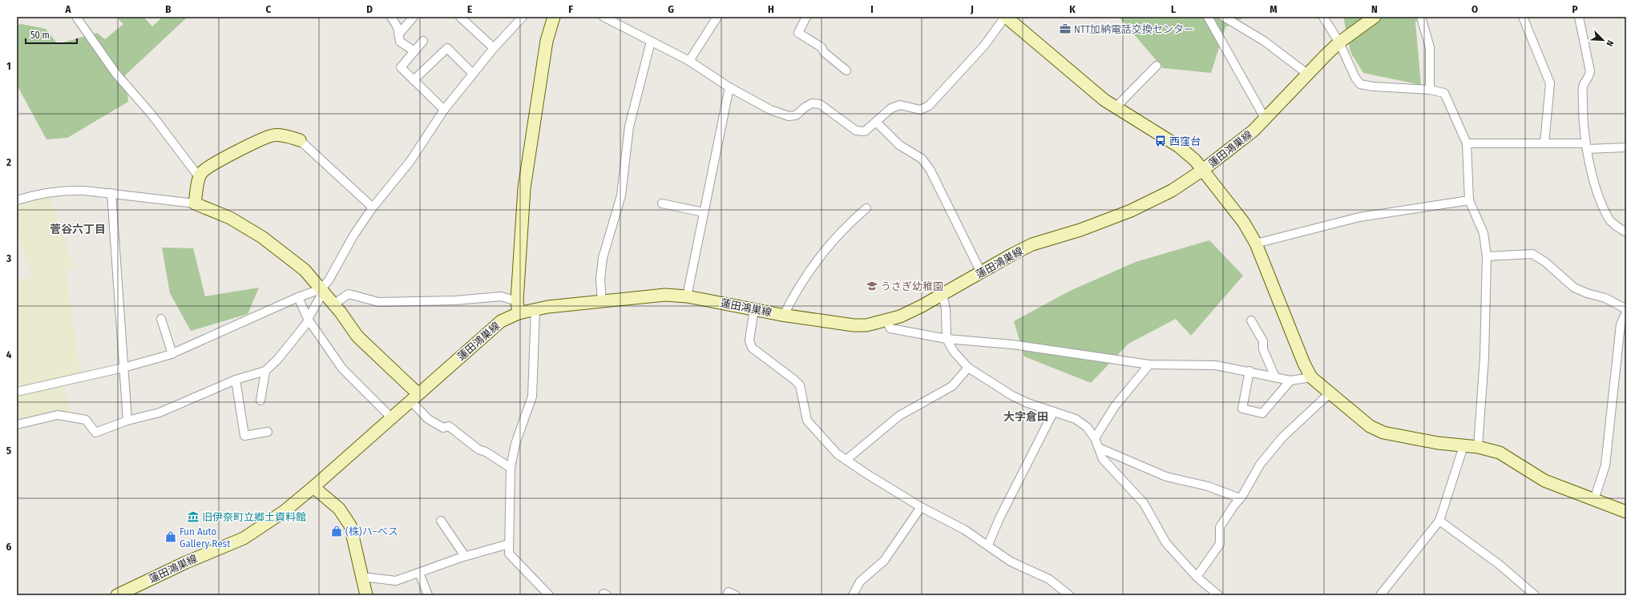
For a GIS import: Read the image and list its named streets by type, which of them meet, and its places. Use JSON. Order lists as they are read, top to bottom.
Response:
{
  "streets": {
    "street": ["蓮田鴻巣線"]
  },
  "districts": ["菅谷六丁目", "大字倉田"],
  "places": {
    "office": ["NTT加納電話交換センター"],
    "bus stop": ["西窪台"],
    "school or university": ["うさぎ幼稚園"],
    "museum": ["旧伊奈町立郷土資料館"],
    "shop": ["(株)ハ―ベス", "Fun Auto Gallery Rest"]
  },
  "scale_bar": "50 m",
  "north": "bottom right",
  "grid": {
    "columns": [
      "A",
      "B",
      "C",
      "D",
      "E",
      "F",
      "G",
      "H",
      "I",
      "J",
      "K",
      "L",
      "M",
      "N",
      "O",
      "P"
    ],
    "rows": [
      "1",
      "2",
      "3",
      "4",
      "5",
      "6"
    ]
  }
}
